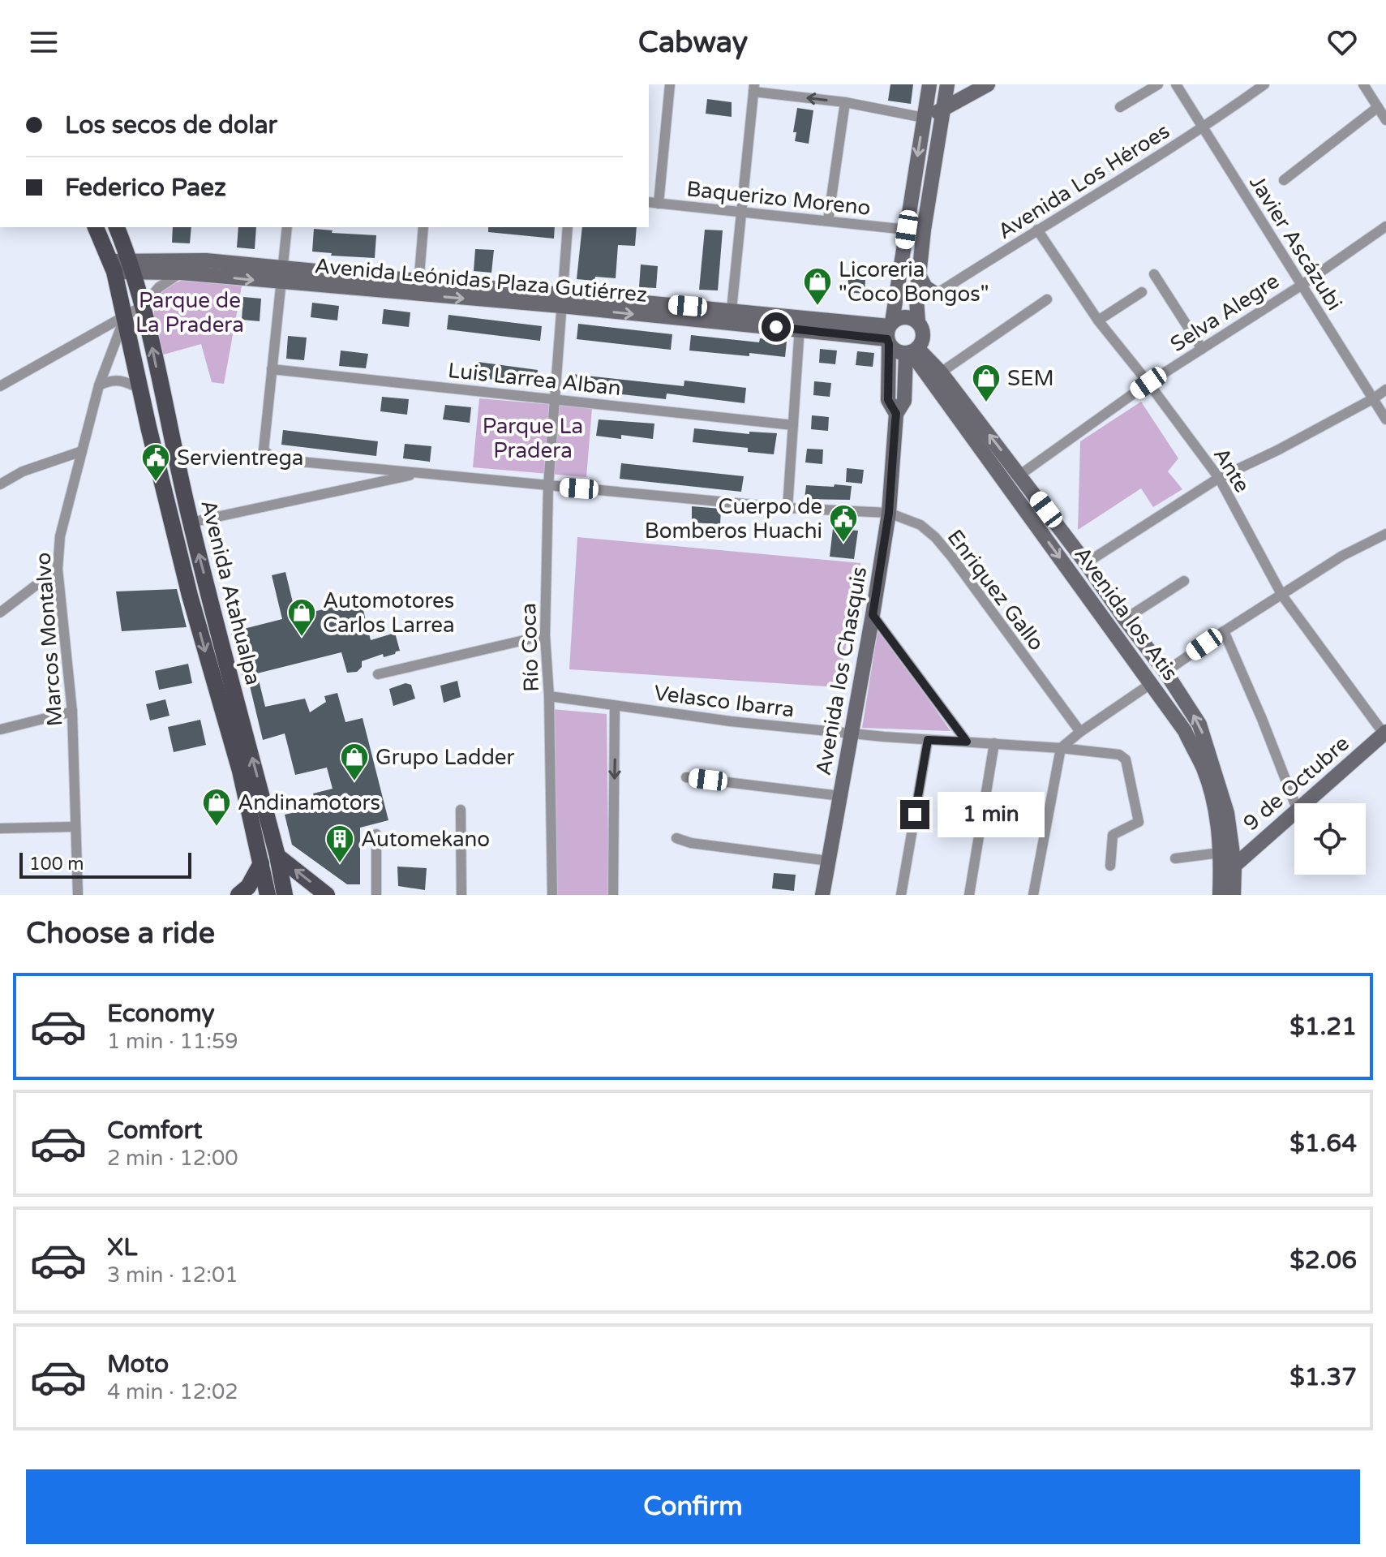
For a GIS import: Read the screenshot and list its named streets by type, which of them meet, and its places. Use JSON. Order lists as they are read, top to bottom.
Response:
{
  "streets": {
    "main road": [
      "Avenida Leónidas Plaza Gutiérrez",
      "Avenida Atahualpa",
      "Avenida los Atis",
      "Avenida los Chasquis",
      "9 de Octubre"
    ],
    "street": [
      "Avenida Los Héroes",
      "Baquerizo Moreno",
      "Javier Ascázubi",
      "Selva Alegre",
      "Luis Larrea Alban",
      "Ante",
      "Enriquez Gallo",
      "Marcos Montalvo",
      "Río Coca",
      "Velasco Ibarra"
    ]
  },
  "crossings": [
    ["Avenida Los Héroes", "Javier Ascázubi"],
    ["Avenida Los Héroes", "Ante"],
    ["Baquerizo Moreno", "Avenida los Chasquis"],
    ["Javier Ascázubi", "Selva Alegre"],
    ["Avenida Leónidas Plaza Gutiérrez", "Avenida Atahualpa"],
    ["Avenida Leónidas Plaza Gutiérrez", "Avenida los Atis"],
    ["Avenida Leónidas Plaza Gutiérrez", "Río Coca"],
    ["Avenida Leónidas Plaza Gutiérrez", "Avenida los Chasquis"],
    ["Selva Alegre", "Ante"],
    ["Selva Alegre", "Avenida los Atis"],
    ["Luis Larrea Alban", "Enriquez Gallo"],
    ["Luis Larrea Alban", "Río Coca"],
    ["Ante", "9 de Octubre"],
    ["Enriquez Gallo", "Río Coca"],
    ["Enriquez Gallo", "Avenida los Chasquis"],
    ["Avenida Atahualpa", "Marcos Montalvo"],
    ["Avenida los Atis", "Avenida los Chasquis"],
    ["Avenida los Atis", "9 de Octubre"],
    ["Río Coca", "Velasco Ibarra"],
    ["Avenida los Chasquis", "Velasco Ibarra"]
  ],
  "parks": ["Parque de La Pradera", "Parque La Pradera"],
  "places": {
    "shop": [
      "Licoreria \"Coco Bongos\"",
      "SEM",
      "Automotores Carlos Larrea",
      "Grupo Ladder",
      "Andinamotors"
    ],
    "public building": ["Servientrega", "Cuerpo de Bomberos Huachi"],
    "building": ["Automekano"]
  },
  "scale_bar": "100 m",
  "page": {
    "header": "Cabway",
    "banner": ["Los secos de dolar", "Federico Paez"],
    "bubble": "1 min",
    "scale": "100 m",
    "heading": "Choose a ride",
    "list": [
      {
        "name": "Economy",
        "note": "1 min · 11:59",
        "value": "$1.21"
      },
      {
        "name": "Comfort",
        "note": "2 min · 12:00",
        "value": "$1.64"
      },
      {
        "name": "XL",
        "note": "3 min · 12:01",
        "value": "$2.06"
      },
      {
        "name": "Moto",
        "note": "4 min · 12:02",
        "value": "$1.37"
      }
    ],
    "buttons": "Confirm"
  }
}
